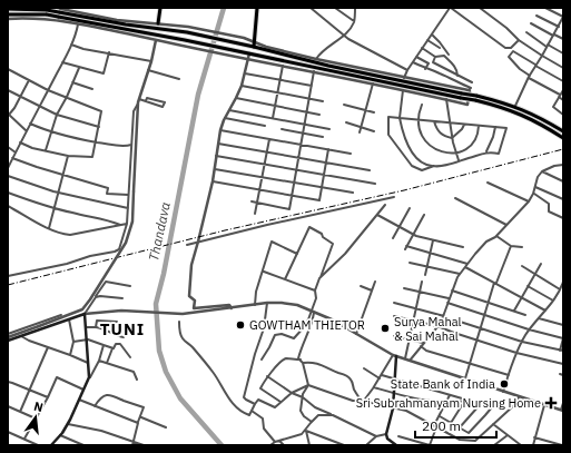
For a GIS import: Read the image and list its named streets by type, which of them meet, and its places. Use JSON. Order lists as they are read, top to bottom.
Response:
{
  "districts": ["TUNI"],
  "water": ["Thandava"],
  "places": {
    "other": ["GOWTHAM THIETOR", "Surya Mahal & Sai Mahal", "State Bank of India"],
    "health": ["Sri Subrahmanyam Nursing Home"]
  },
  "scale_bar": "200 m",
  "north": "top"
}
